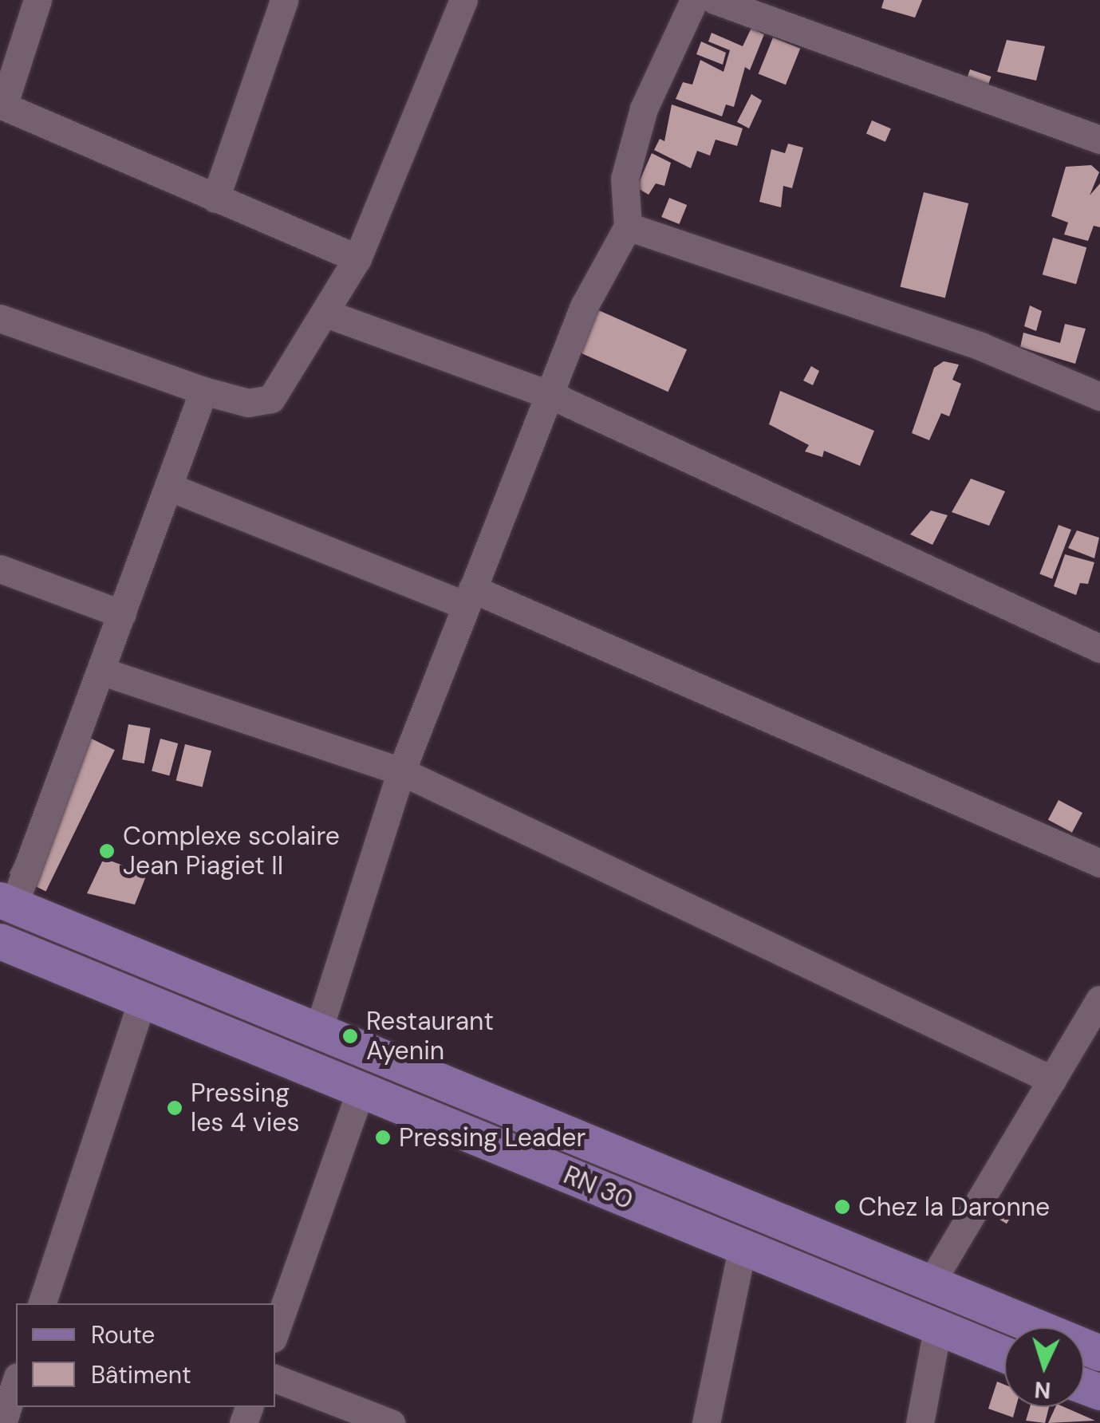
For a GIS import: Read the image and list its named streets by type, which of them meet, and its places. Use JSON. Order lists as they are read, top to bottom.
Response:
{
  "streets": {
    "main road": ["RN 30"]
  },
  "places": [
    "Complexe scolaire Jean Piagiet II",
    "Restaurant Ayenin",
    "Pressing les 4 vies",
    "Pressing Leader",
    "Chez la Daronne"
  ],
  "legend": ["Route", "Bâtiment"],
  "north": "bottom"
}
